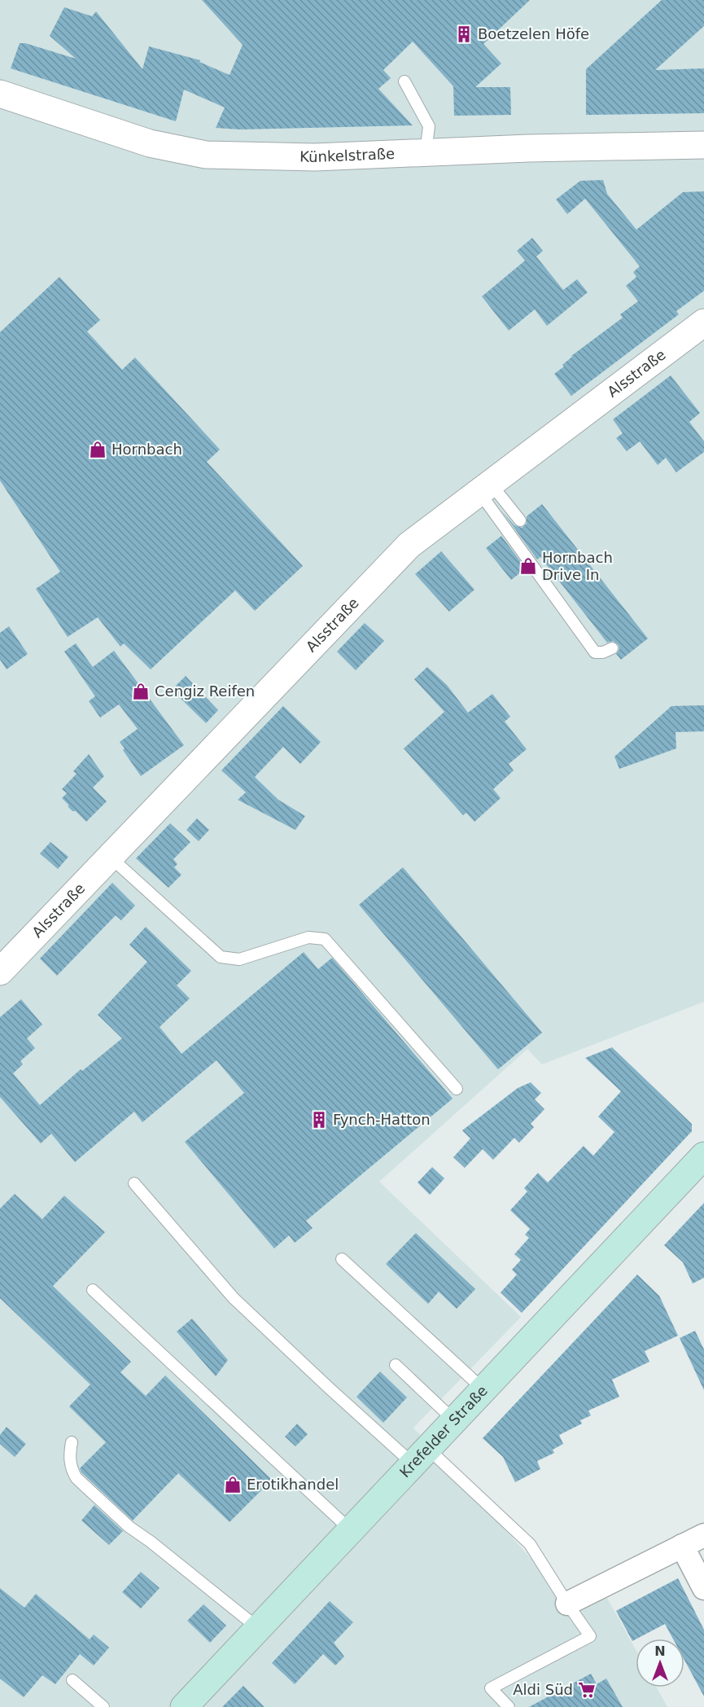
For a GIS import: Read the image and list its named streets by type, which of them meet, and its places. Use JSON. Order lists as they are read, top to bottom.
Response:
{
  "streets": {
    "main road": ["Krefelder Straße"],
    "street": ["Künkelstraße", "Alsstraße"]
  },
  "places": {
    "building": ["Boetzelen Höfe", "Fynch-Hatton"],
    "shop": [
      "Hornbach",
      "Hornbach Drive In",
      "Cengiz Reifen",
      "Erotikhandel"
    ],
    "supermarket": ["Aldi Süd"]
  },
  "north": "top"
}
